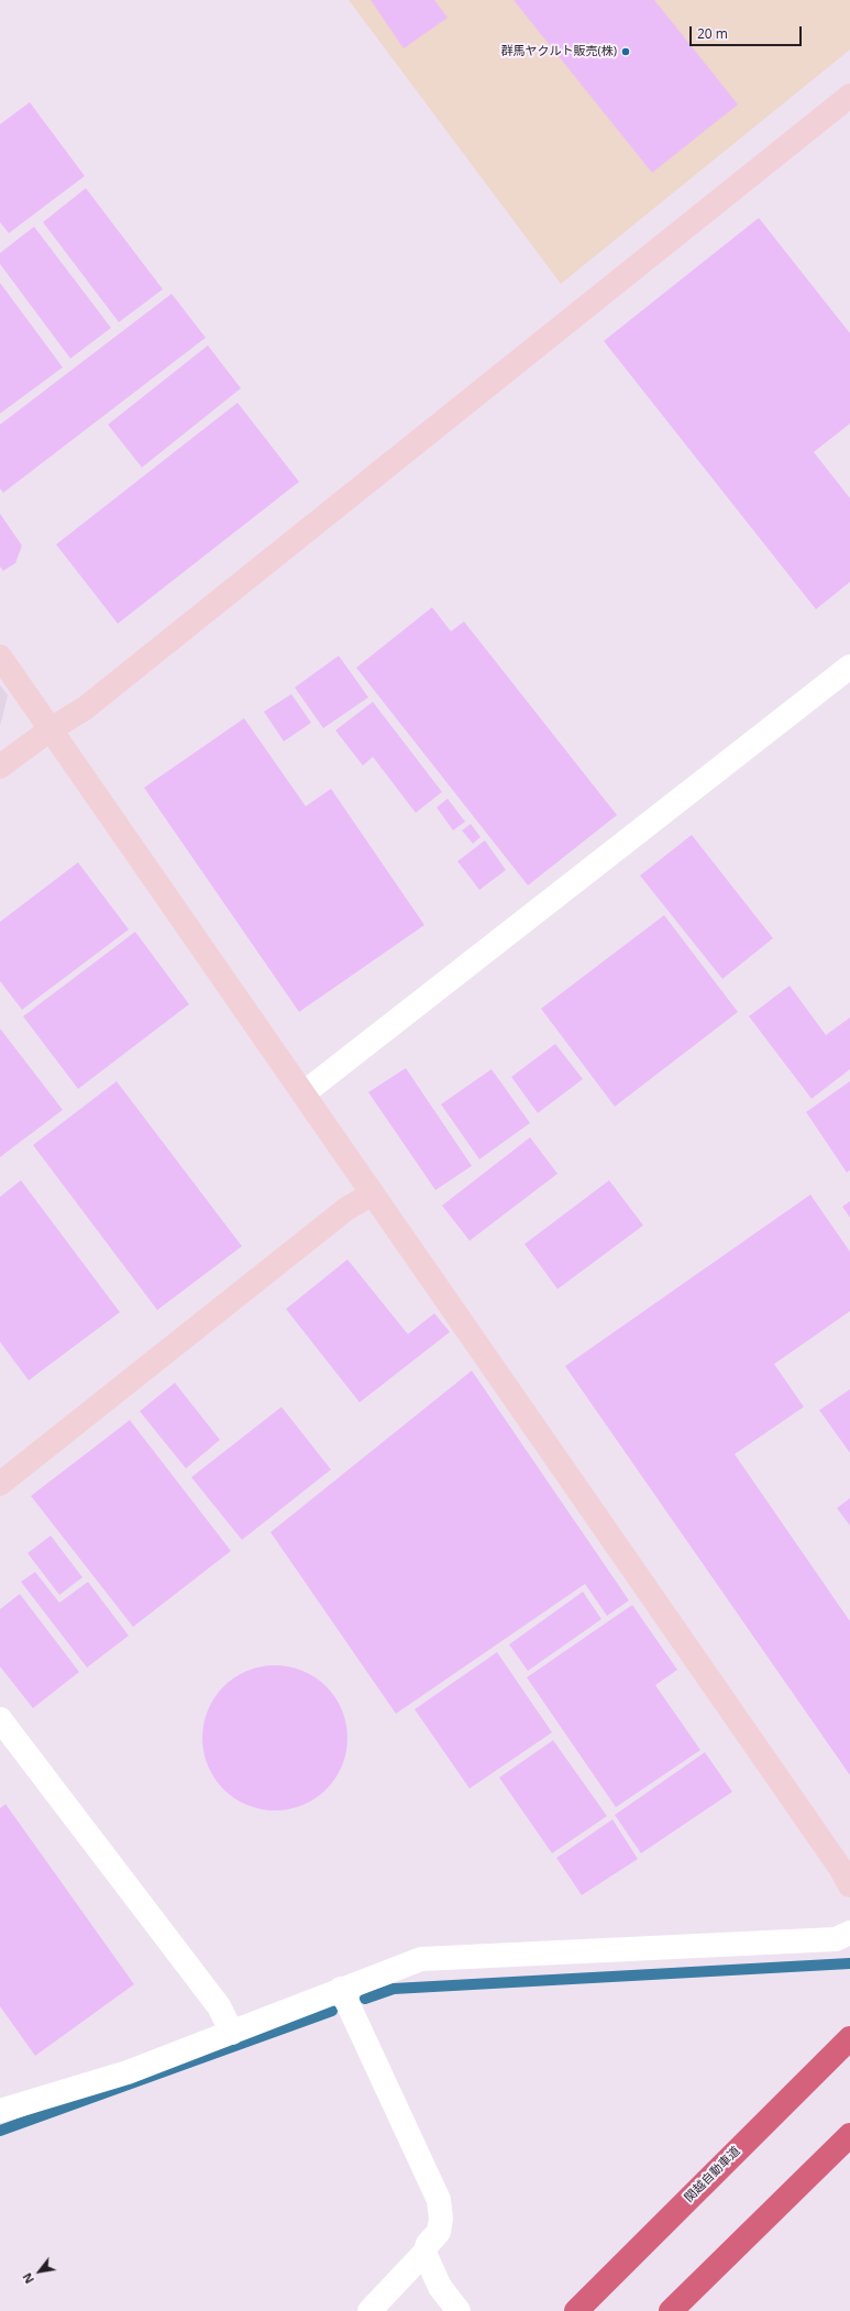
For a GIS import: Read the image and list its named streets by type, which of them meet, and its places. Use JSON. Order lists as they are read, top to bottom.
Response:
{
  "streets": {
    "highway": ["関越自動車道"]
  },
  "places": ["群馬ヤクルト販売(株)"],
  "scale_bar": "20 m",
  "north": "bottom left"
}
